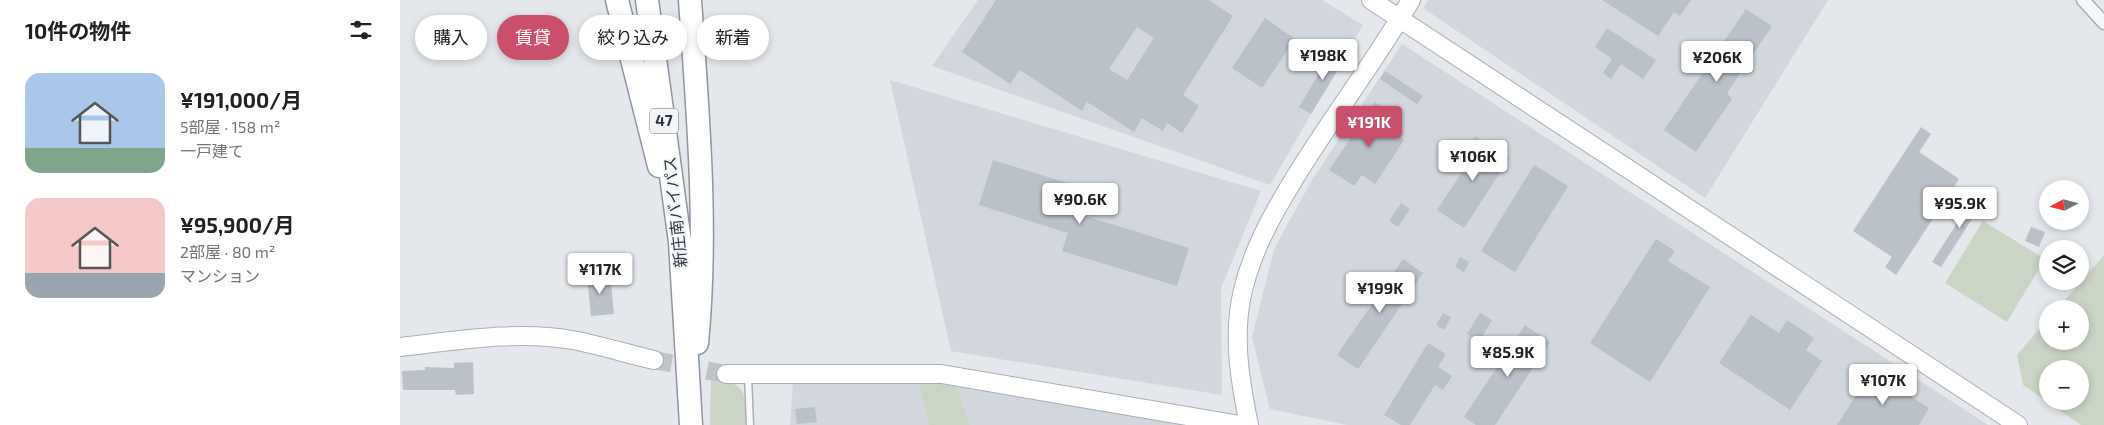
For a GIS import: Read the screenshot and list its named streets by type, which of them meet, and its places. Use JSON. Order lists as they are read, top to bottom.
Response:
{
  "streets": {
    "highway": ["47", "新庄南バイパス"]
  },
  "north": "left",
  "page": {
    "heading": "10件の物件",
    "chip": [
      "購入",
      "賃貸",
      "絞り込み",
      "新着"
    ],
    "price": [
      "¥198K",
      "¥206K",
      "¥191K",
      "¥106K",
      "¥90.6K",
      "¥95.9K",
      "¥117K",
      "¥199K",
      "¥85.9K",
      "¥107K"
    ],
    "list": [
      {
        "name": "¥191,000/月",
        "note": "5部屋 · 158 m² · 一戸建て"
      },
      {
        "name": "¥95,900/月",
        "note": "2部屋 · 80 m² · マンション"
      }
    ],
    "map_buttons": ["+", "−"]
  }
}
